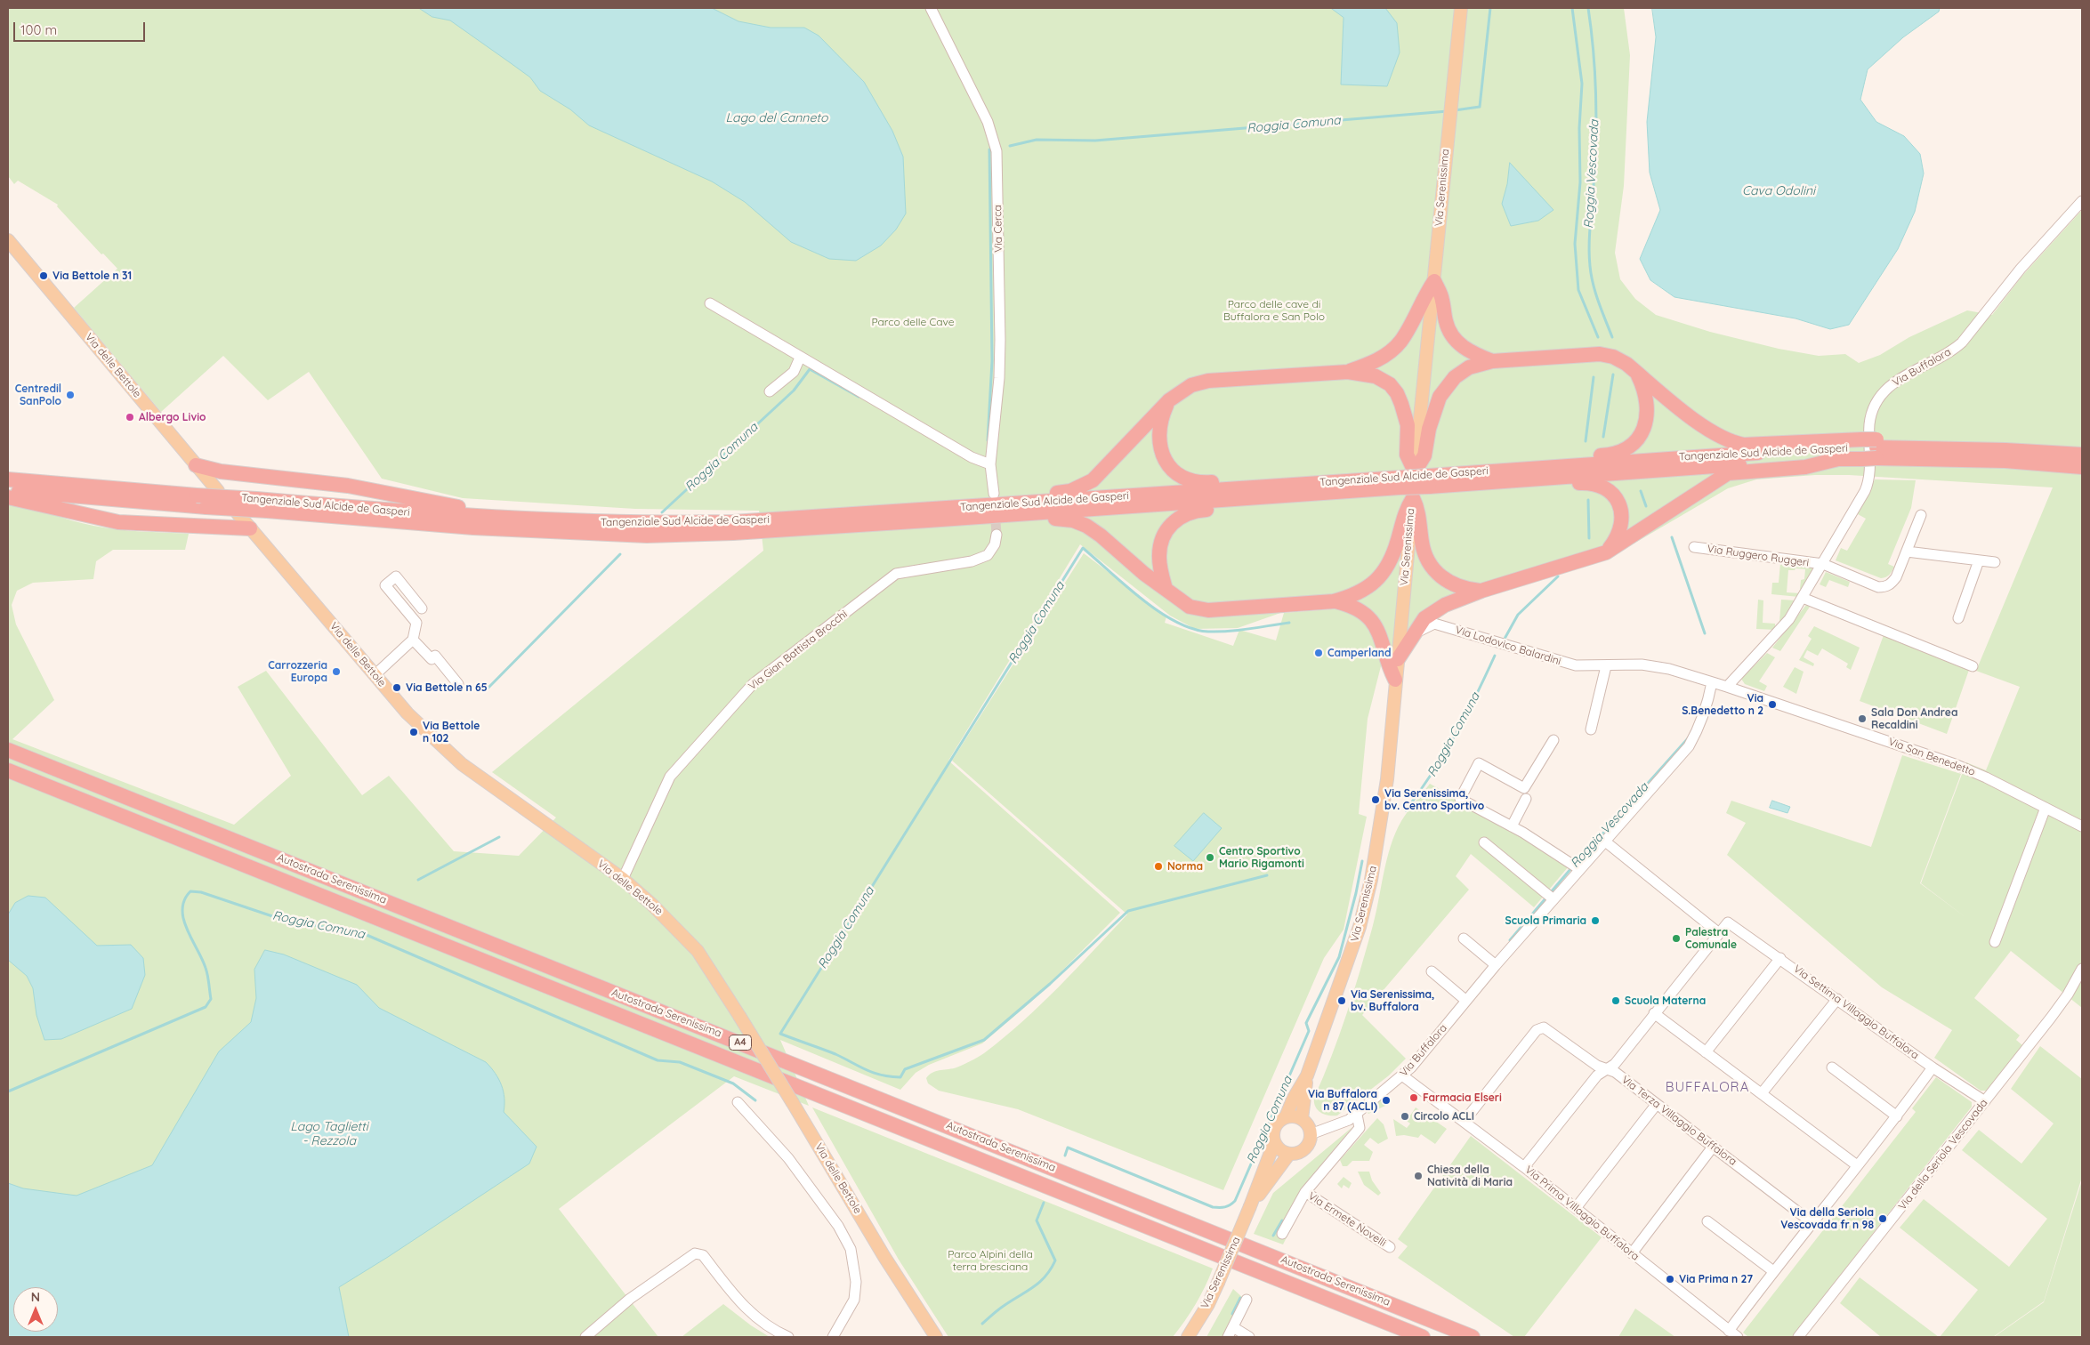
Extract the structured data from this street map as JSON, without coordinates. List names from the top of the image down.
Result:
{
  "streets": {
    "highway": ["Tangenziale Sud Alcide de Gasperi", "Autostrada Serenissima", "A4"],
    "main road": ["Via Serenissima", "Via delle Bettole"],
    "street": [
      "Via Cerca",
      "Via Buffalora",
      "Via Ruggero Ruggeri",
      "Via Lodovico Balardini",
      "Via Gian Battista Brocchi",
      "Via San Benedetto",
      "Via Settima Villaggio Buffalora",
      "Via Terza Villaggio Buffalora",
      "Via della Seriola Vescovada",
      "Via Prima Villaggio Buffalora",
      "Via Ermete Novelli"
    ]
  },
  "crossings": [
    ["Via Serenissima", "Via Buffalora"],
    ["Via delle Bettole", "Via Gian Battista Brocchi"],
    ["Via Buffalora", "Via Ruggero Ruggeri"],
    ["Via Buffalora", "Via Lodovico Balardini"],
    ["Via Buffalora", "Via San Benedetto"],
    ["Via Buffalora", "Via Prima Villaggio Buffalora"],
    ["Via Lodovico Balardini", "Via San Benedetto"],
    ["Via Settima Villaggio Buffalora", "Via della Seriola Vescovada"],
    ["Via Terza Villaggio Buffalora", "Via Prima Villaggio Buffalora"]
  ],
  "districts": ["BUFFALORA"],
  "water": [
    "Lago del Canneto",
    "Roggia Comuna",
    "Roggia Vescovada",
    "Cava Odolini",
    "Lago Taglietti - Rezzola"
  ],
  "parks": ["Parco delle cave di Buffalora e San Polo", "Parco delle Cave", "Parco Alpini della terra bresciana"],
  "places": [
    "Via Bettole n 31",
    "Centredil SanPolo",
    "Albergo Livio",
    "Camperland",
    "Carrozzeria Europa",
    "Via Bettole n 65",
    "Via S.Benedetto n 2",
    "Sala Don Andrea Recaldini",
    "Via Bettole n 102",
    "Via Serenissima, bv. Centro Sportivo",
    "Centro Sportivo Mario Rigamonti",
    "Norma",
    "Scuola Primaria",
    "Palestra Comunale",
    "Via Serenissima, bv. Buffalora",
    "Scuola Materna",
    "Farmacia Elseri",
    "Via Buffalora n 87 (ACLI)",
    "Circolo ACLI",
    "Chiesa della Natività di Maria",
    "Via della Seriola Vescovada fr n 98",
    "Via Prima n 27"
  ],
  "scale_bar": "100 m",
  "north": "top"
}
